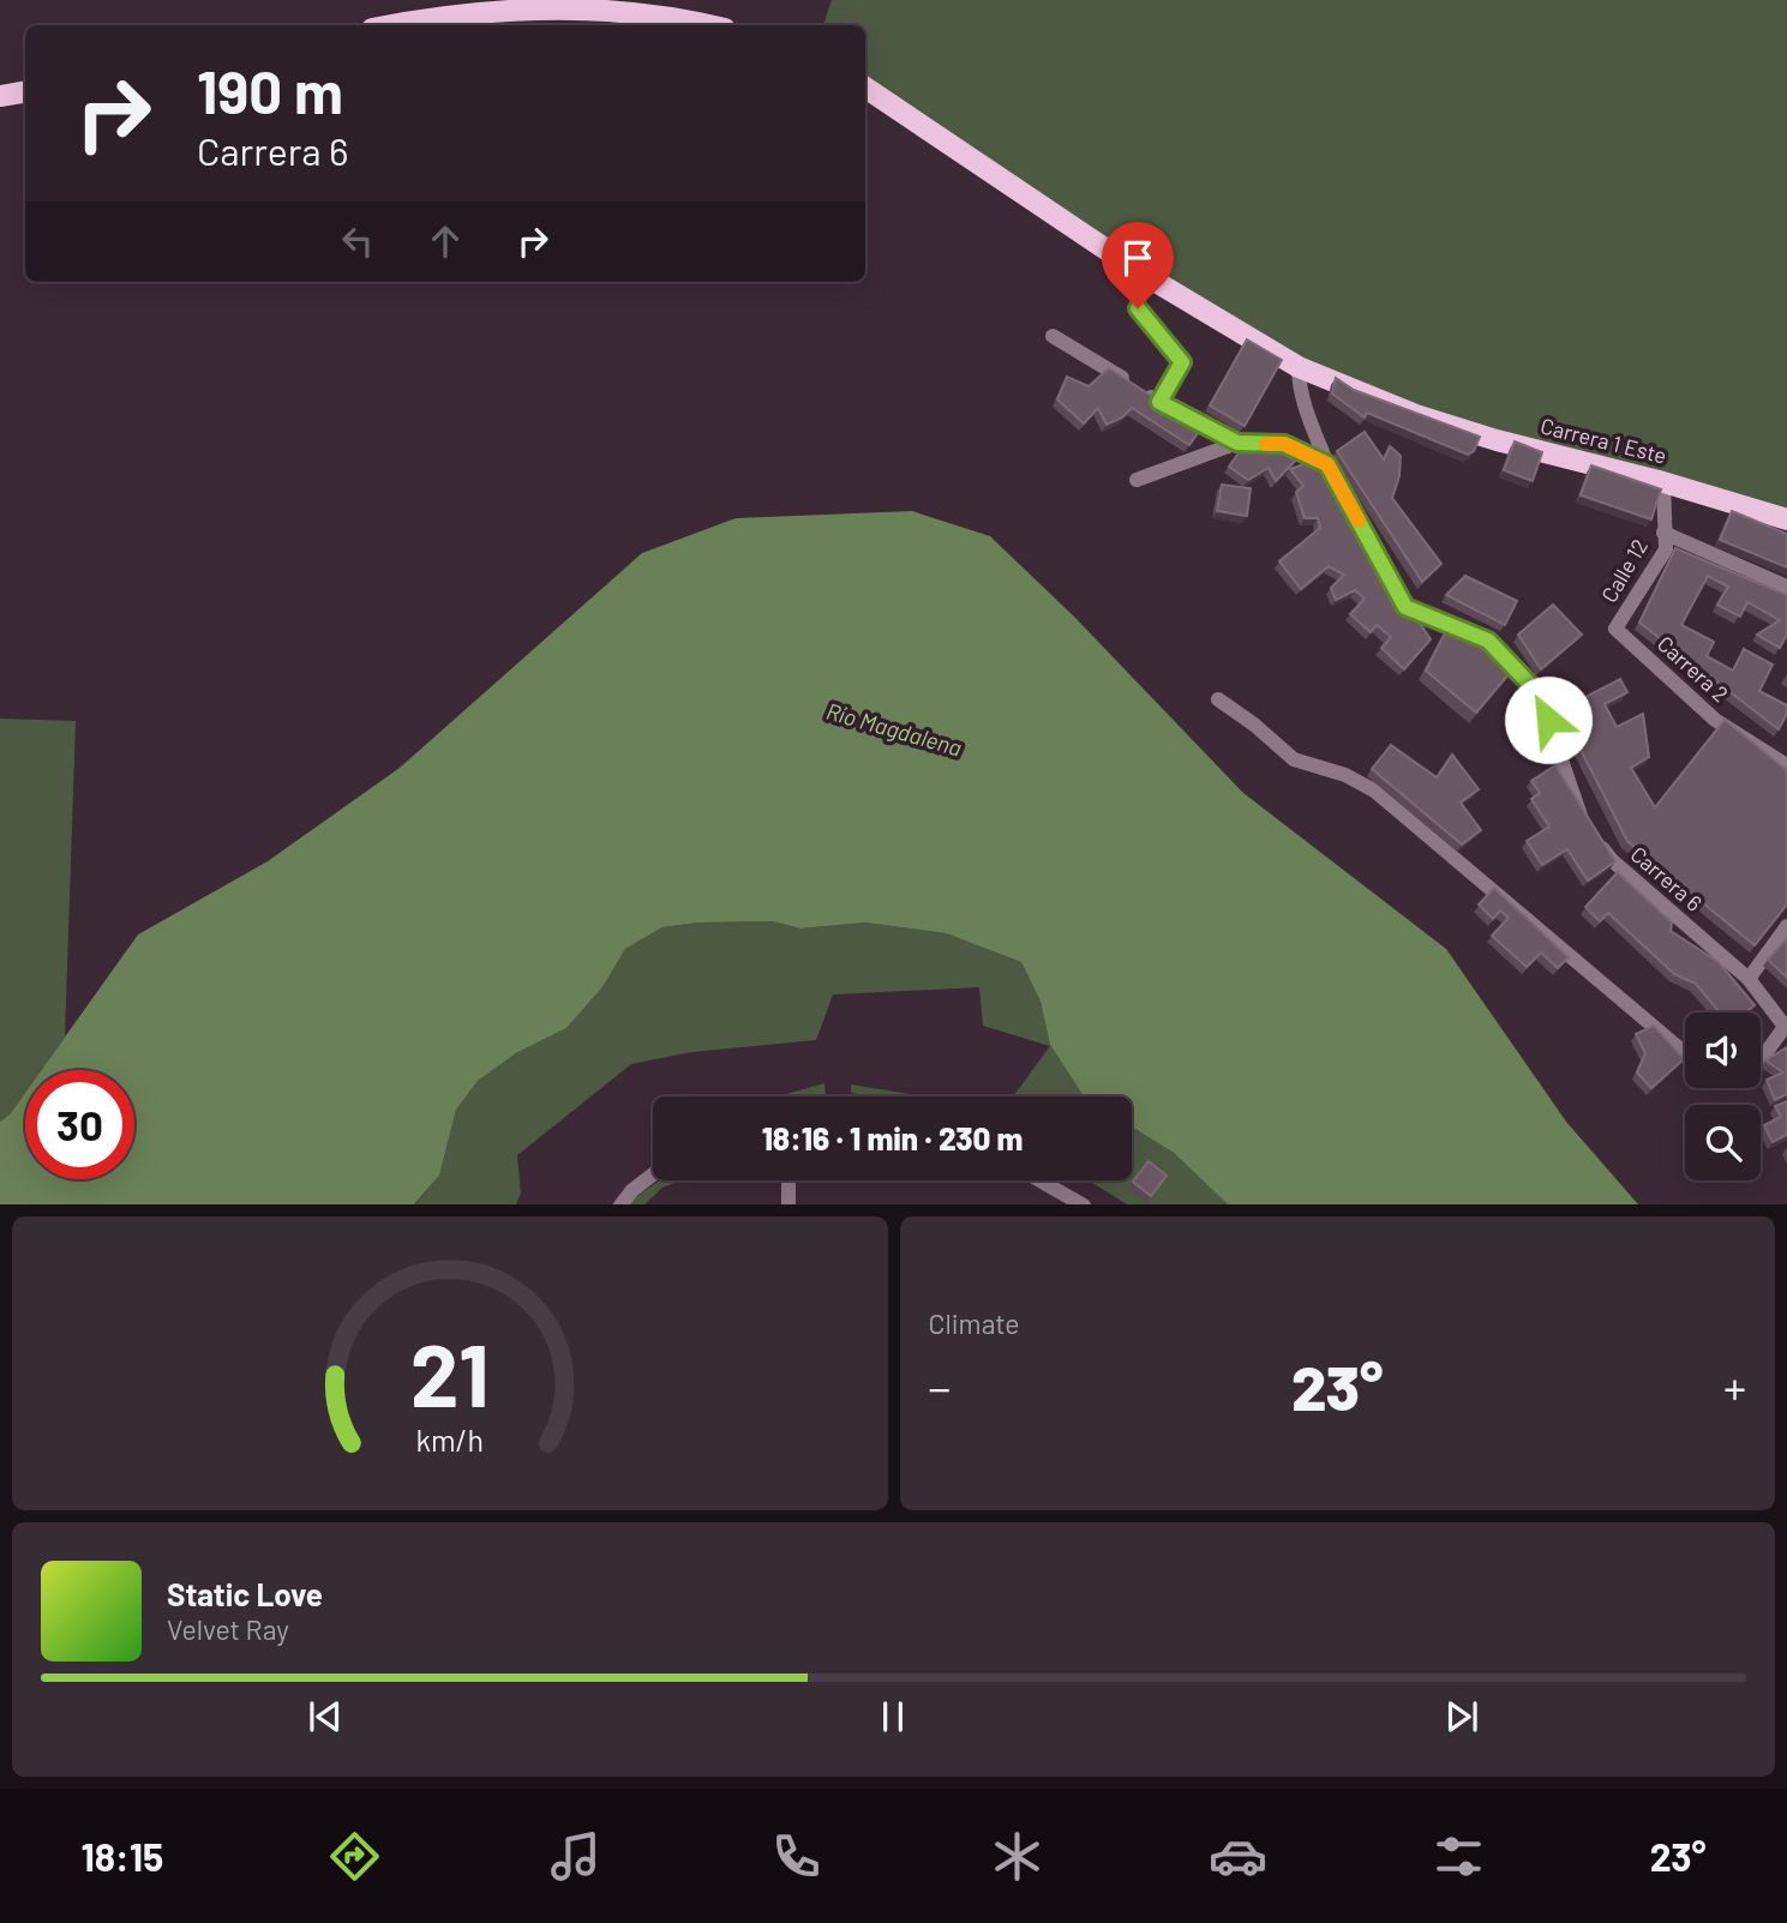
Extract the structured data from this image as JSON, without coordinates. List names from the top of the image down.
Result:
{
  "streets": {
    "main road": ["Carrera 1 Este"],
    "street": ["Calle 12", "Carrera 2", "Carrera 6"]
  },
  "crossings": [
    ["Carrera 1 Este", "Calle 12"],
    ["Carrera 1 Este", "Carrera 6"],
    ["Calle 12", "Carrera 2"]
  ],
  "water": ["Río Magdalena"],
  "page": {
    "turn": ["190 m", "Carrera 6"],
    "limit": "30",
    "trip": "18:16 · 1 min · 230 m",
    "tile": "Climate",
    "heat": ["−", "23°", "+"],
    "song": ["Static Love", "Velvet Ray"],
    "tabs": ["18:15", "23°"],
    "gauge": ["21", "km/h"]
  }
}
